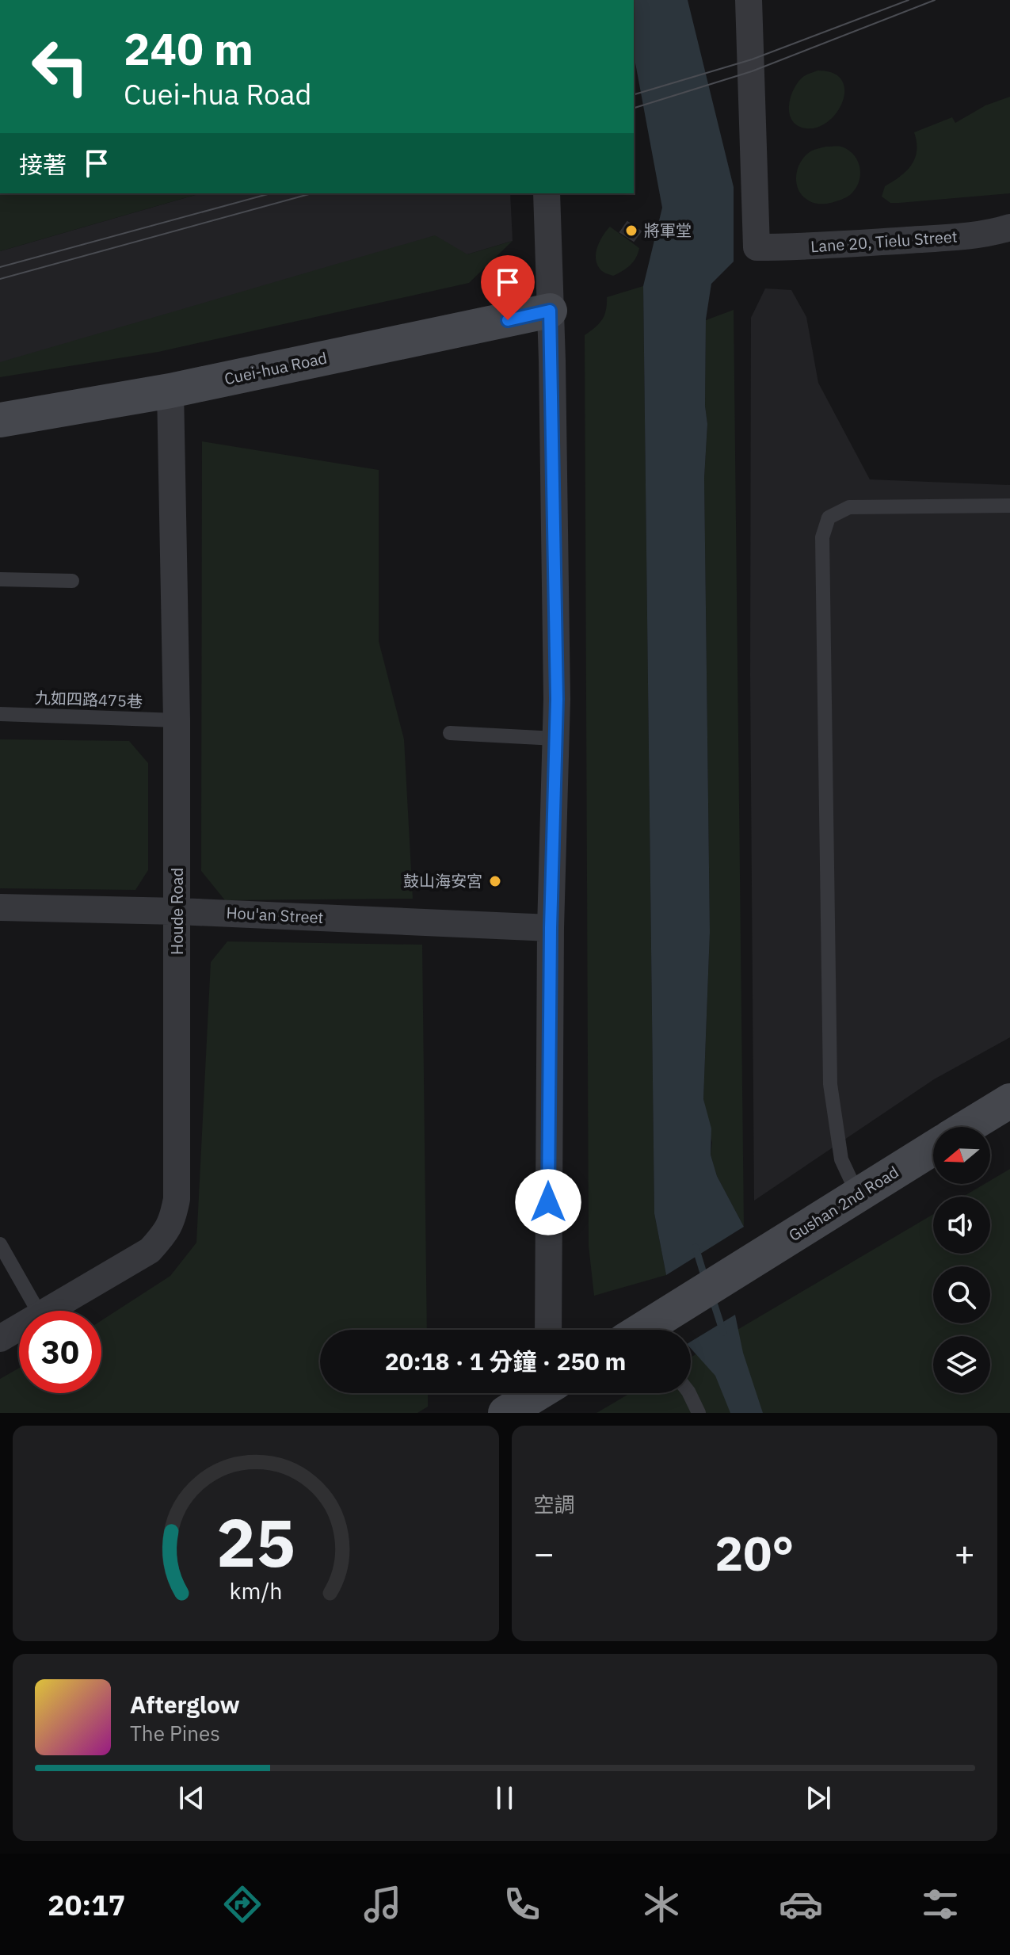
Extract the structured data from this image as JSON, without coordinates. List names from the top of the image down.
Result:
{
  "streets": {
    "street": [
      "Lane 20, Tielu Street",
      "Cuei-hua Road",
      "Houde Road",
      "Hou'an Street",
      "Gushan 2nd Road"
    ],
    "lane": ["九如四路475巷"]
  },
  "crossings": [
    ["Cuei-hua Road", "Houde Road"],
    ["九如四路475巷", "Houde Road"],
    ["Houde Road", "Hou'an Street"]
  ],
  "places": ["將軍堂", "鼓山海安宮"],
  "north": "left",
  "page": {
    "turn": ["240 m", "Cuei-hua Road"],
    "then": "接著",
    "limit": "30",
    "trip": "20:18 · 1 分鐘 · 250 m",
    "tile": "空調",
    "heat": ["−", "20°", "+"],
    "song": ["Afterglow", "The Pines"],
    "tabs": "20:17",
    "gauge": ["25", "km/h"]
  }
}
